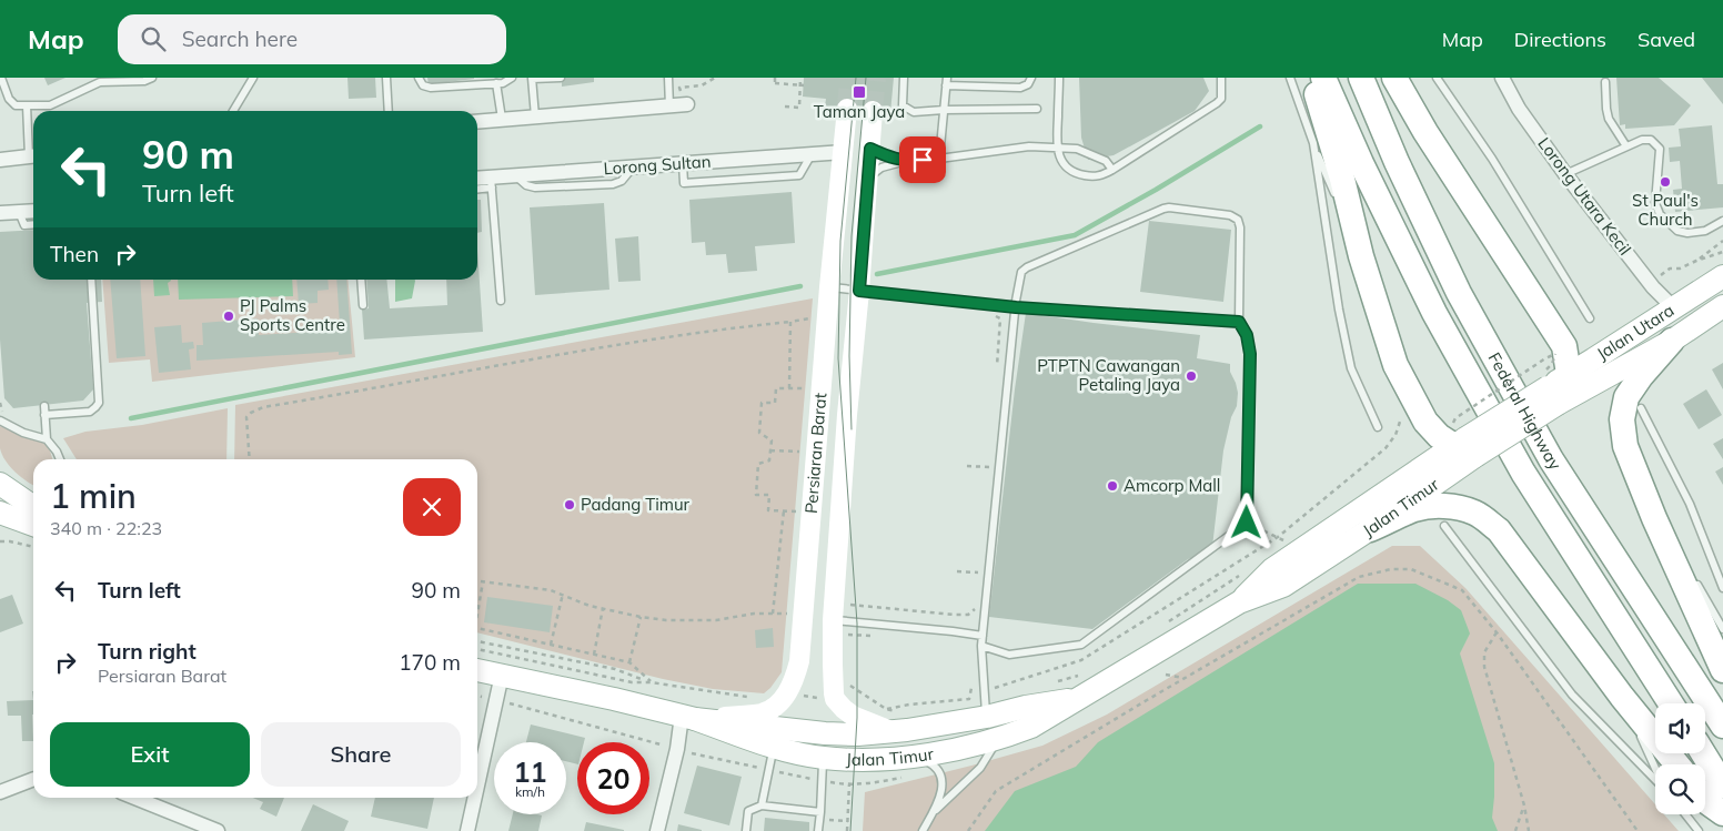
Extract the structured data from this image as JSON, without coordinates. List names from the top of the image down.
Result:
{
  "streets": {
    "highway": ["Federal Highway"],
    "main road": ["Jalan Utara", "Jalan Timur"],
    "street": ["Lorong Sultan", "Lorong Utara Kecil", "Persiaran Barat"]
  },
  "crossings": [
    ["Lorong Sultan", "Persiaran Barat"],
    ["Lorong Utara Kecil", "Jalan Utara"],
    ["Jalan Utara", "Jalan Timur"],
    ["Persiaran Barat", "Jalan Timur"]
  ],
  "places": {
    "transit": ["Taman Jaya"],
    "other": [
      "St Paul's Church",
      "PJ Palms Sports Centre",
      "PTPTN Cawangan Petaling Jaya",
      "Amcorp Mall",
      "Padang Timur"
    ]
  },
  "page": {
    "header": "Map",
    "search": "Search here",
    "nav": ["Map", "Directions", "Saved"],
    "turn": ["90 m", "Turn left"],
    "then": "Then",
    "heading": ["1 min", "340 m · 22:23"],
    "list": [
      {
        "name": "Turn left",
        "value": "90 m"
      },
      {
        "name": "Turn right",
        "note": "Persiaran Barat",
        "value": "170 m"
      }
    ],
    "buttons": ["Exit", "Share"],
    "speed": "11 km/h",
    "limit": "20"
  }
}
